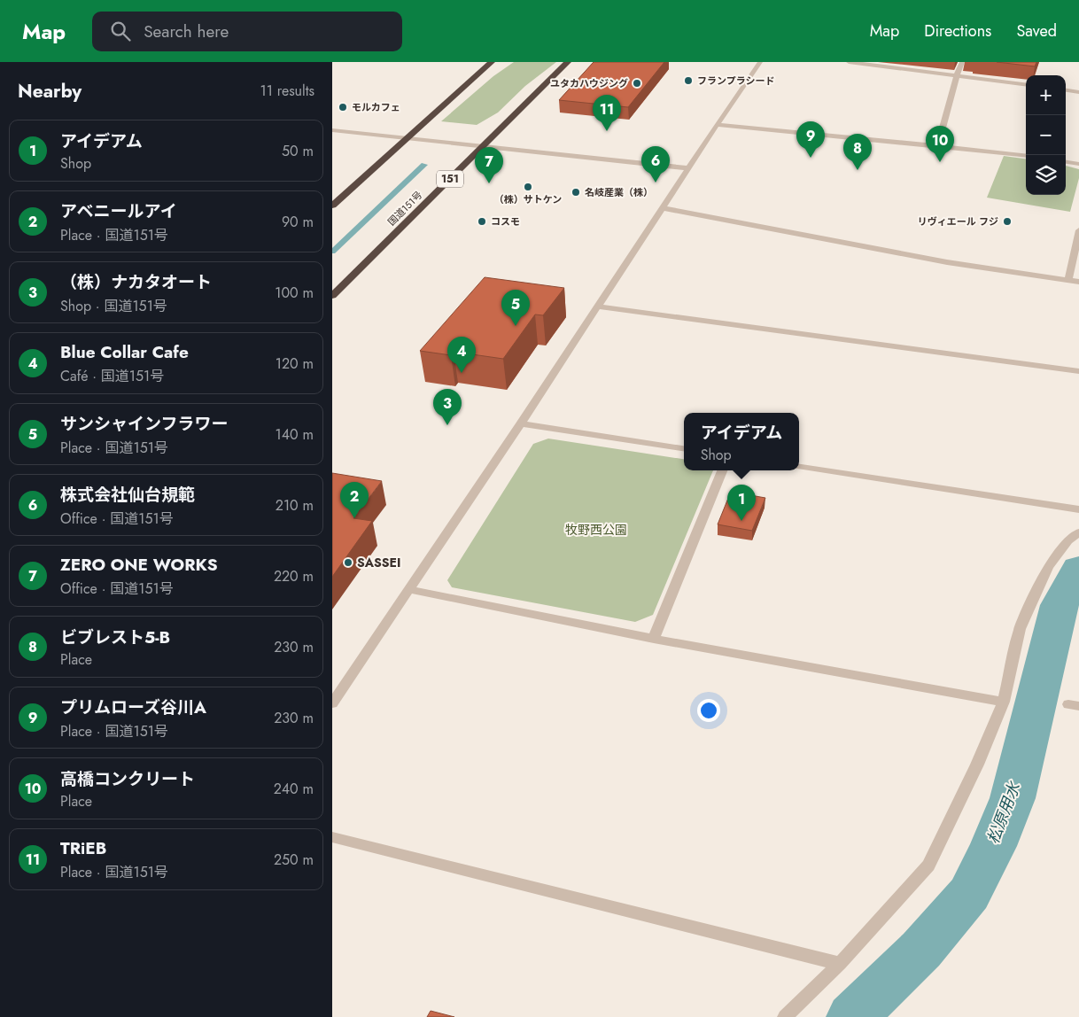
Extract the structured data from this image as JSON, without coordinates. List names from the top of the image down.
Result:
{
  "streets": {
    "highway": ["151", "国道151号"]
  },
  "water": ["松原用水"],
  "parks": ["牧野西公園"],
  "places": [
    "フランプラシード",
    "ユタカハウジング",
    "モルカフェ",
    "（株）サトケン",
    "名岐産業（株）",
    "コスモ",
    "リヴィエール フジ",
    "SASSEI"
  ],
  "page": {
    "header": "Map",
    "search": "Search here",
    "nav": ["Map", "Directions", "Saved"],
    "heading": ["Nearby", "11 results"],
    "map_buttons": ["+", "−"],
    "pins": [
      "11",
      "9",
      "10",
      "8",
      "6",
      "7",
      "5",
      "4",
      "3",
      "2",
      "1"
    ],
    "list": [
      {
        "mark": "1",
        "name": "アイデアム",
        "note": "Shop",
        "value": "50 m"
      },
      {
        "mark": "2",
        "name": "アベニールアイ",
        "note": "Place · 国道151号",
        "value": "90 m"
      },
      {
        "mark": "3",
        "name": "（株）ナカタオート",
        "note": "Shop · 国道151号",
        "value": "100 m"
      },
      {
        "mark": "4",
        "name": "Blue Collar Cafe",
        "note": "Café · 国道151号",
        "value": "120 m"
      },
      {
        "mark": "5",
        "name": "サンシャインフラワー",
        "note": "Place · 国道151号",
        "value": "140 m"
      },
      {
        "mark": "6",
        "name": "株式会社仙台規範",
        "note": "Office · 国道151号",
        "value": "210 m"
      },
      {
        "mark": "7",
        "name": "ZERO ONE WORKS",
        "note": "Office · 国道151号",
        "value": "220 m"
      },
      {
        "mark": "8",
        "name": "ビブレスト5-B",
        "note": "Place",
        "value": "230 m"
      },
      {
        "mark": "9",
        "name": "プリムローズ谷川A",
        "note": "Place · 国道151号",
        "value": "230 m"
      },
      {
        "mark": "10",
        "name": "高橋コンクリート",
        "note": "Place",
        "value": "240 m"
      },
      {
        "mark": "11",
        "name": "TRiEB",
        "note": "Place · 国道151号",
        "value": "250 m"
      }
    ],
    "popup": ["アイデアム", "Shop"]
  }
}
